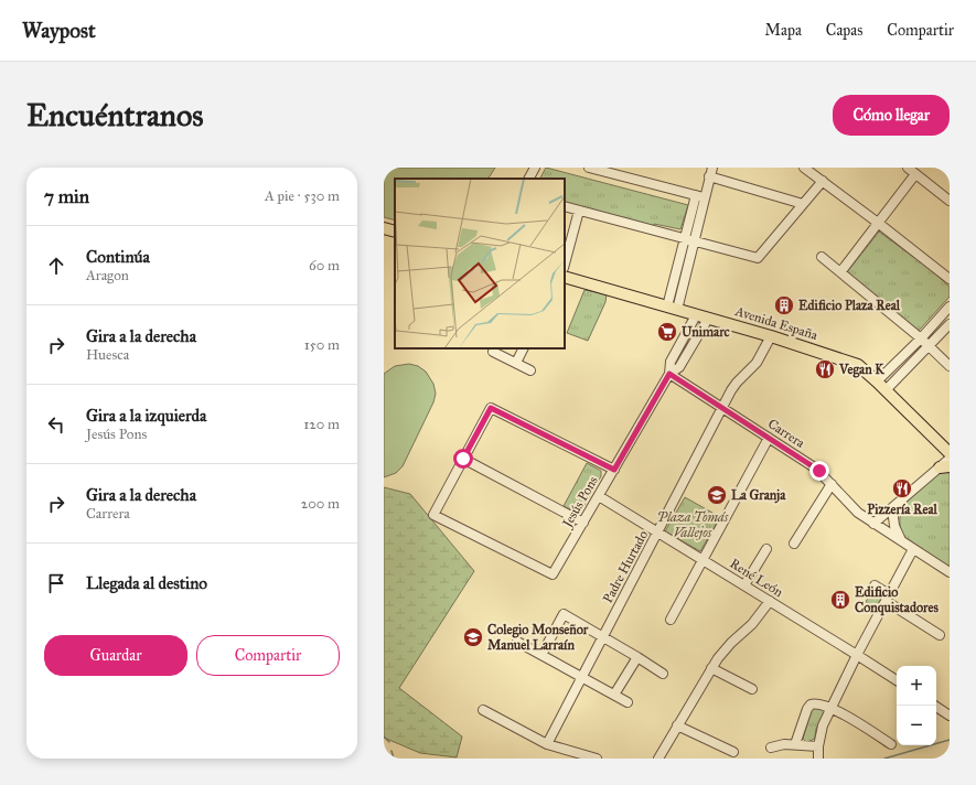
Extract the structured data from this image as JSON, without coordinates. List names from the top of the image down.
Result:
{
  "streets": {
    "main road": ["Avenida España"],
    "street": [
      "Carrera",
      "Jesús Pons",
      "Padre Hurtado",
      "René León"
    ]
  },
  "crossings": [
    ["Avenida España", "Jesús Pons"],
    ["Avenida España", "Padre Hurtado"],
    ["Carrera", "Jesús Pons"],
    ["Carrera", "Padre Hurtado"],
    ["Jesús Pons", "René León"],
    ["Padre Hurtado", "René León"]
  ],
  "parks": ["Plaza Tomás Vallejos"],
  "places": {
    "building": ["Edificio Plaza Real", "Edificio Conquistadores"],
    "supermarket": ["Unimarc"],
    "restaurant": ["Vegan K", "Pizzería Real"],
    "school or university": ["La Granja", "Colegio Monseñor Manuel Larraín"]
  },
  "page": {
    "header": "Waypost",
    "nav": ["Mapa", "Capas", "Compartir"],
    "buttons": [
      "Cómo llegar",
      ["Guardar", "Compartir"]
    ],
    "title": "Encuéntranos",
    "heading": ["7 min", "A pie · 530 m"],
    "list": [
      ["Continúa", "Aragon", "60 m"],
      ["Gira a la derecha", "Huesca", "150 m"],
      ["Gira a la izquierda", "Jesús Pons", "120 m"],
      ["Gira a la derecha", "Carrera", "200 m"],
      "Llegada al destino"
    ],
    "map_buttons": ["+", "−"]
  }
}
